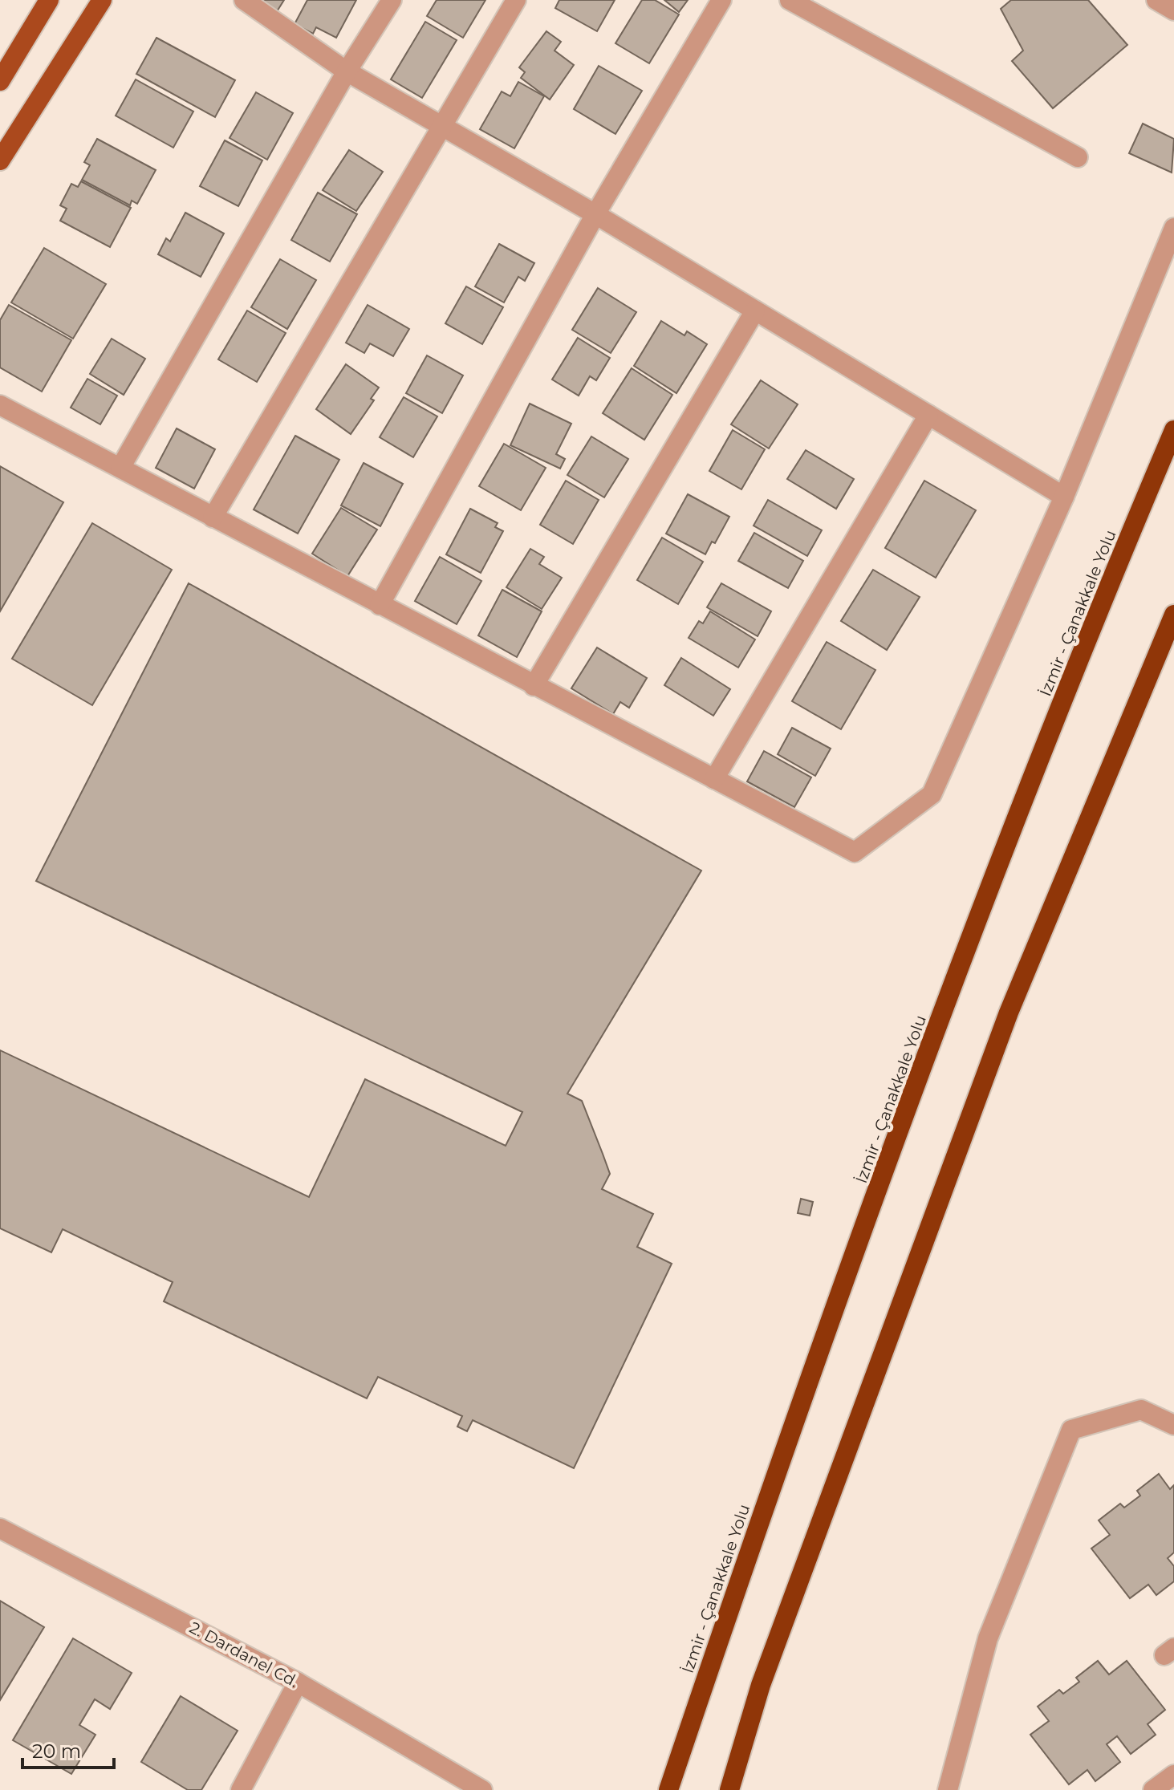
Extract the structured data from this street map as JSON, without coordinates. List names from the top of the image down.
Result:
{
  "streets": {
    "highway": ["İzmir - Çanakkale Yolu"],
    "street": ["2. Dardanel Cd."]
  },
  "scale_bar": "20 m"
}
